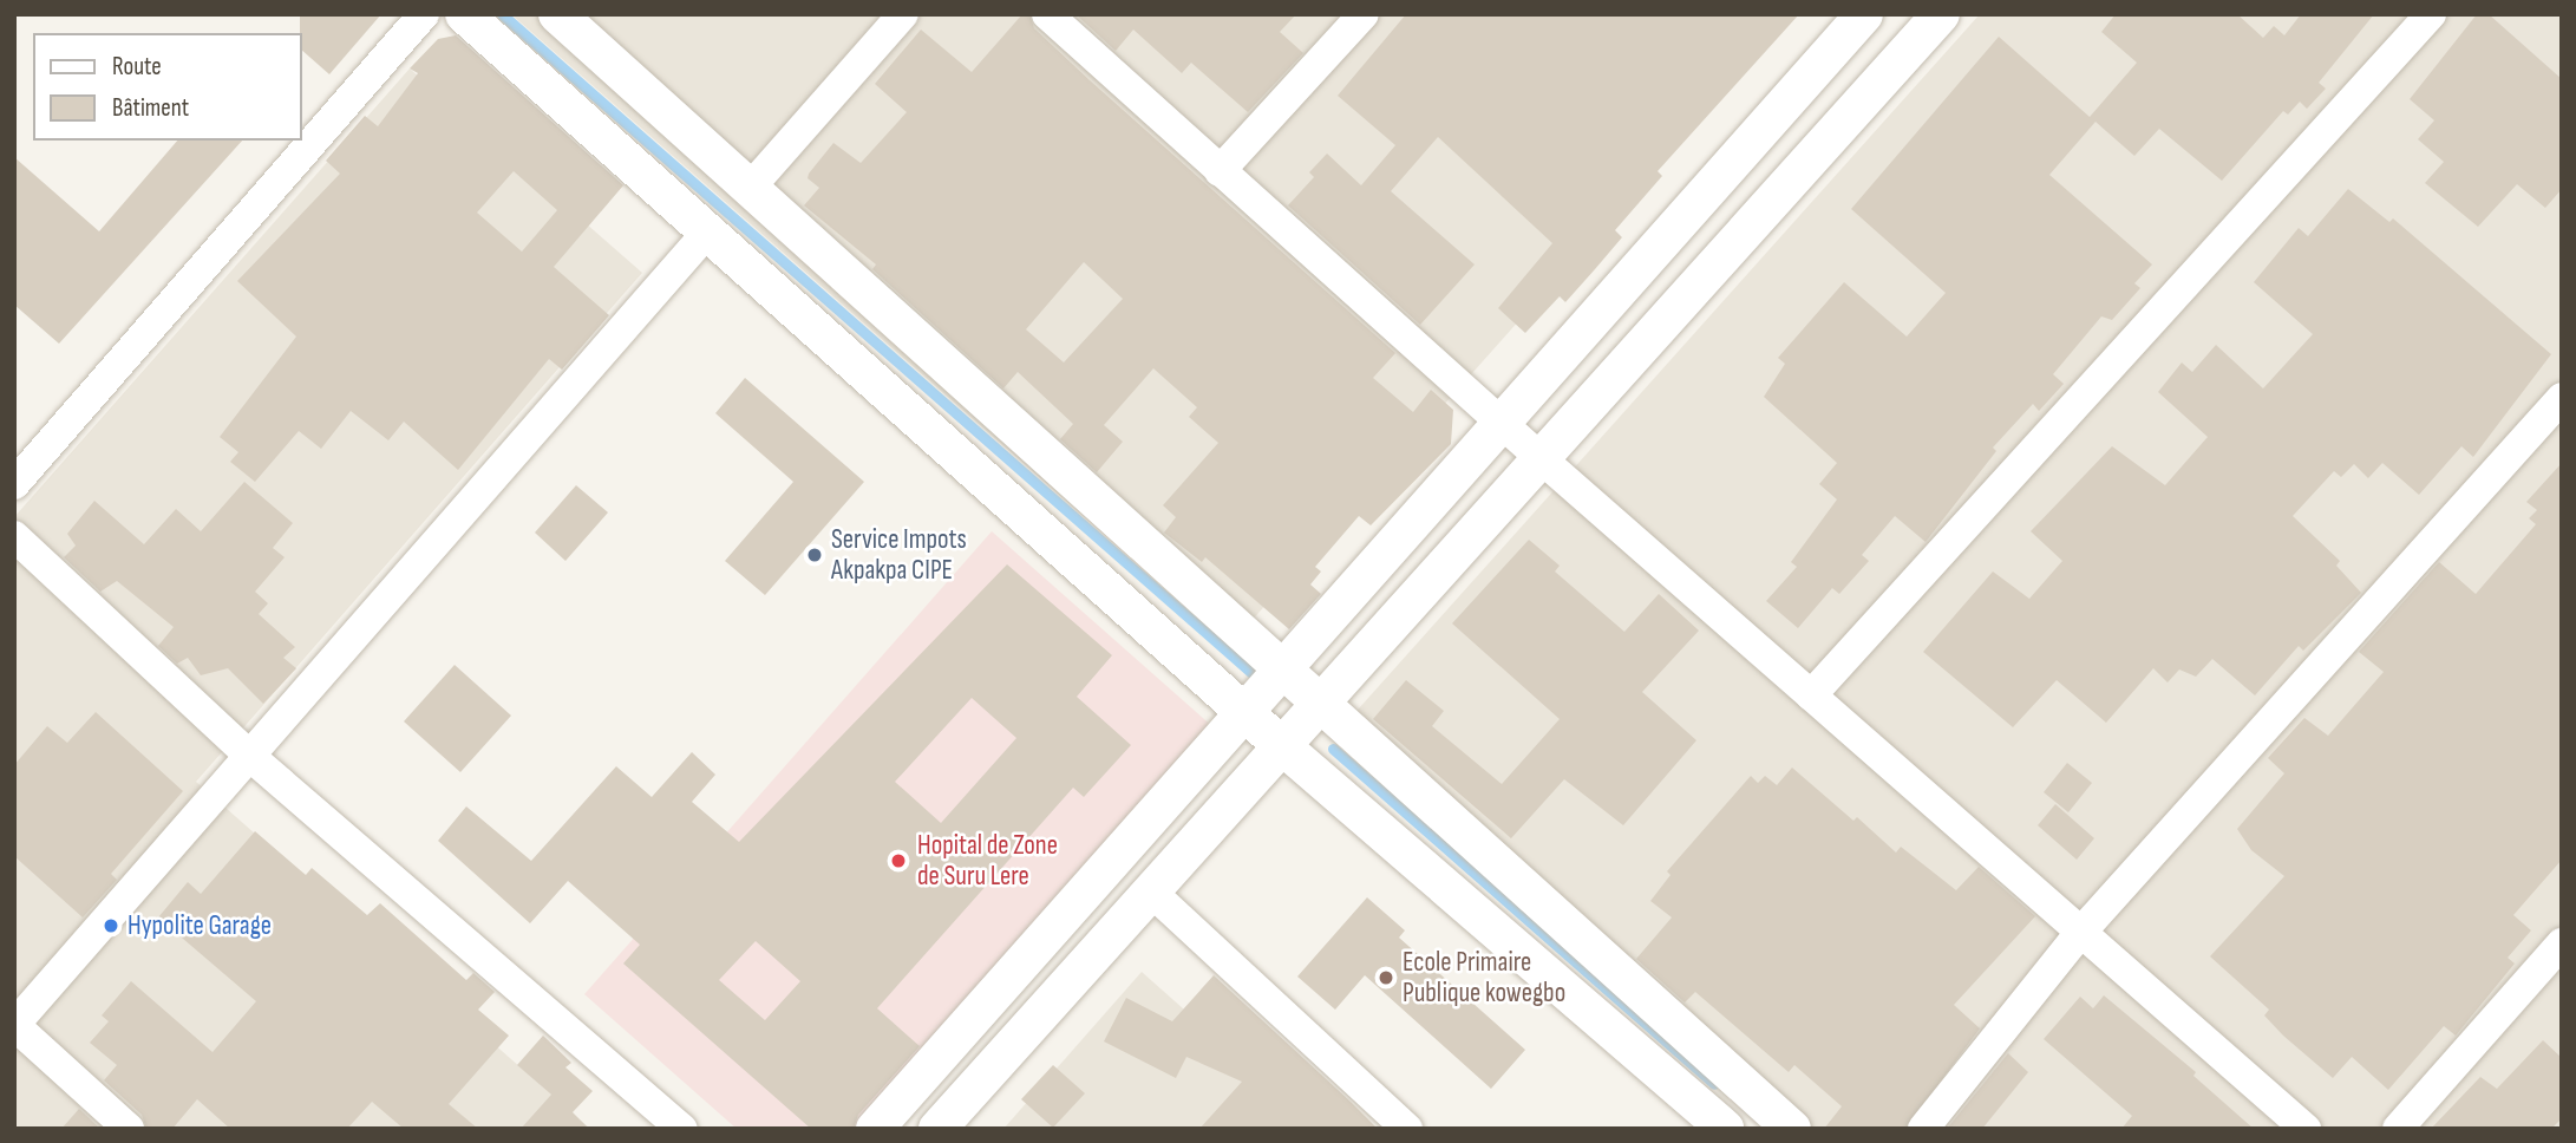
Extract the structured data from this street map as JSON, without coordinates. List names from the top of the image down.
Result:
{
  "places": [
    "Service Impots Akpakpa CIPE",
    "Hopital de Zone de Suru Lere",
    "Hypolite Garage",
    "Ecole Primaire Publique kowegbo"
  ],
  "legend": ["Route", "Bâtiment"]
}
